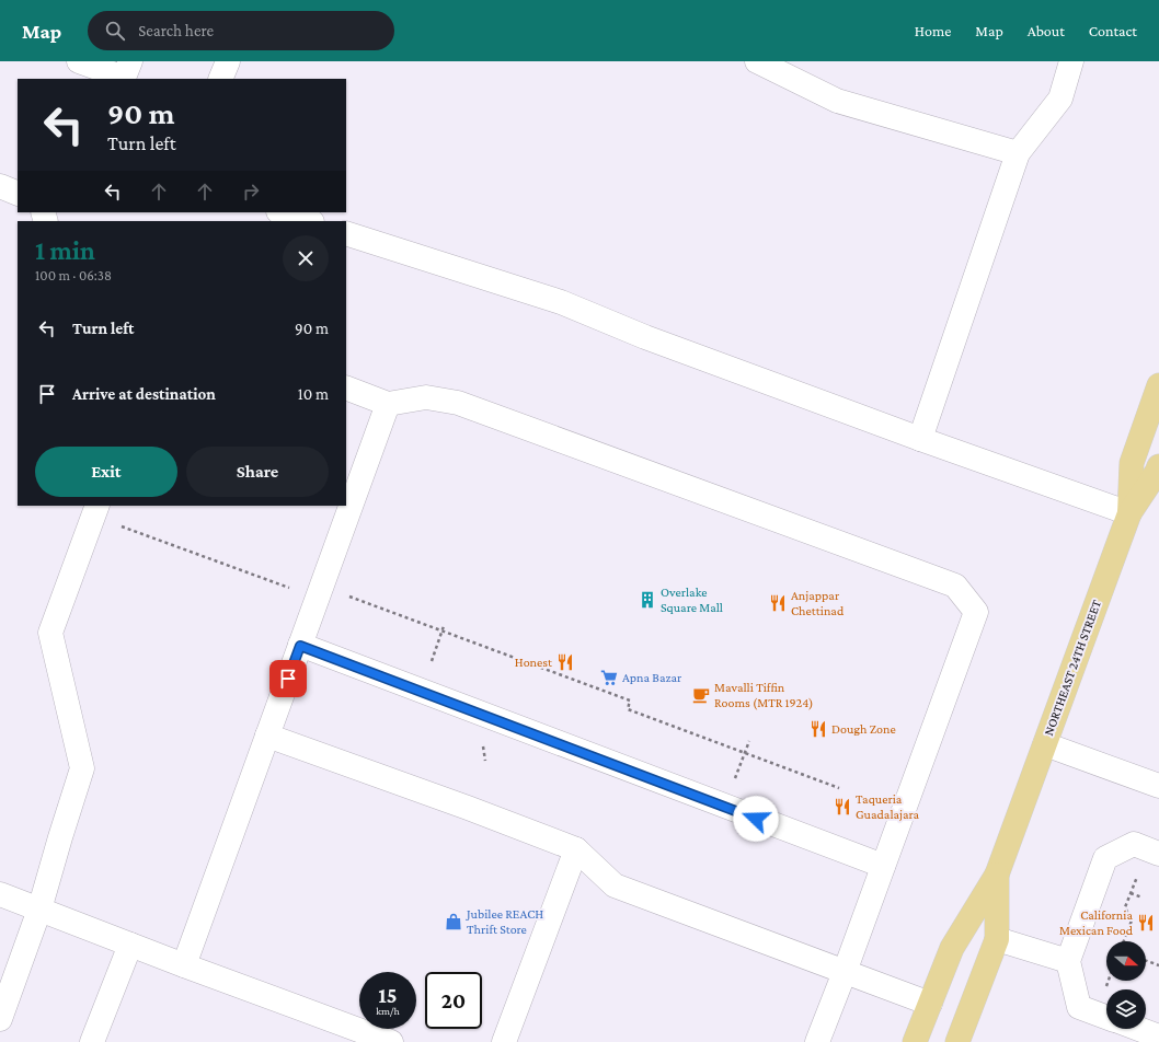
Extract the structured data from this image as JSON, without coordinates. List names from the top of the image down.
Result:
{
  "streets": {
    "main road": ["NORTHEAST 24TH STREET"]
  },
  "places": {
    "building": ["Overlake Square Mall"],
    "restaurant": [
      "Anjappar Chettinad",
      "Honest",
      "Dough Zone",
      "Taqueria Guadalajara",
      "California Mexican Food"
    ],
    "supermarket": ["Apna Bazar"],
    "cafe": ["Mavalli Tiffin Rooms (MTR 1924)"],
    "shop": ["Jubilee REACH Thrift Store"]
  },
  "north": "right",
  "page": {
    "header": "Map",
    "search": "Search here",
    "nav": [
      "Home",
      "Map",
      "About",
      "Contact"
    ],
    "turn": ["90 m", "Turn left"],
    "heading": ["1 min", "100 m · 06:38"],
    "list": [
      {
        "name": "Turn left",
        "value": "90 m"
      },
      {
        "name": "Arrive at destination",
        "value": "10 m"
      }
    ],
    "buttons": ["Exit", "Share"],
    "speed": "15 km/h",
    "limit": "20"
  }
}
